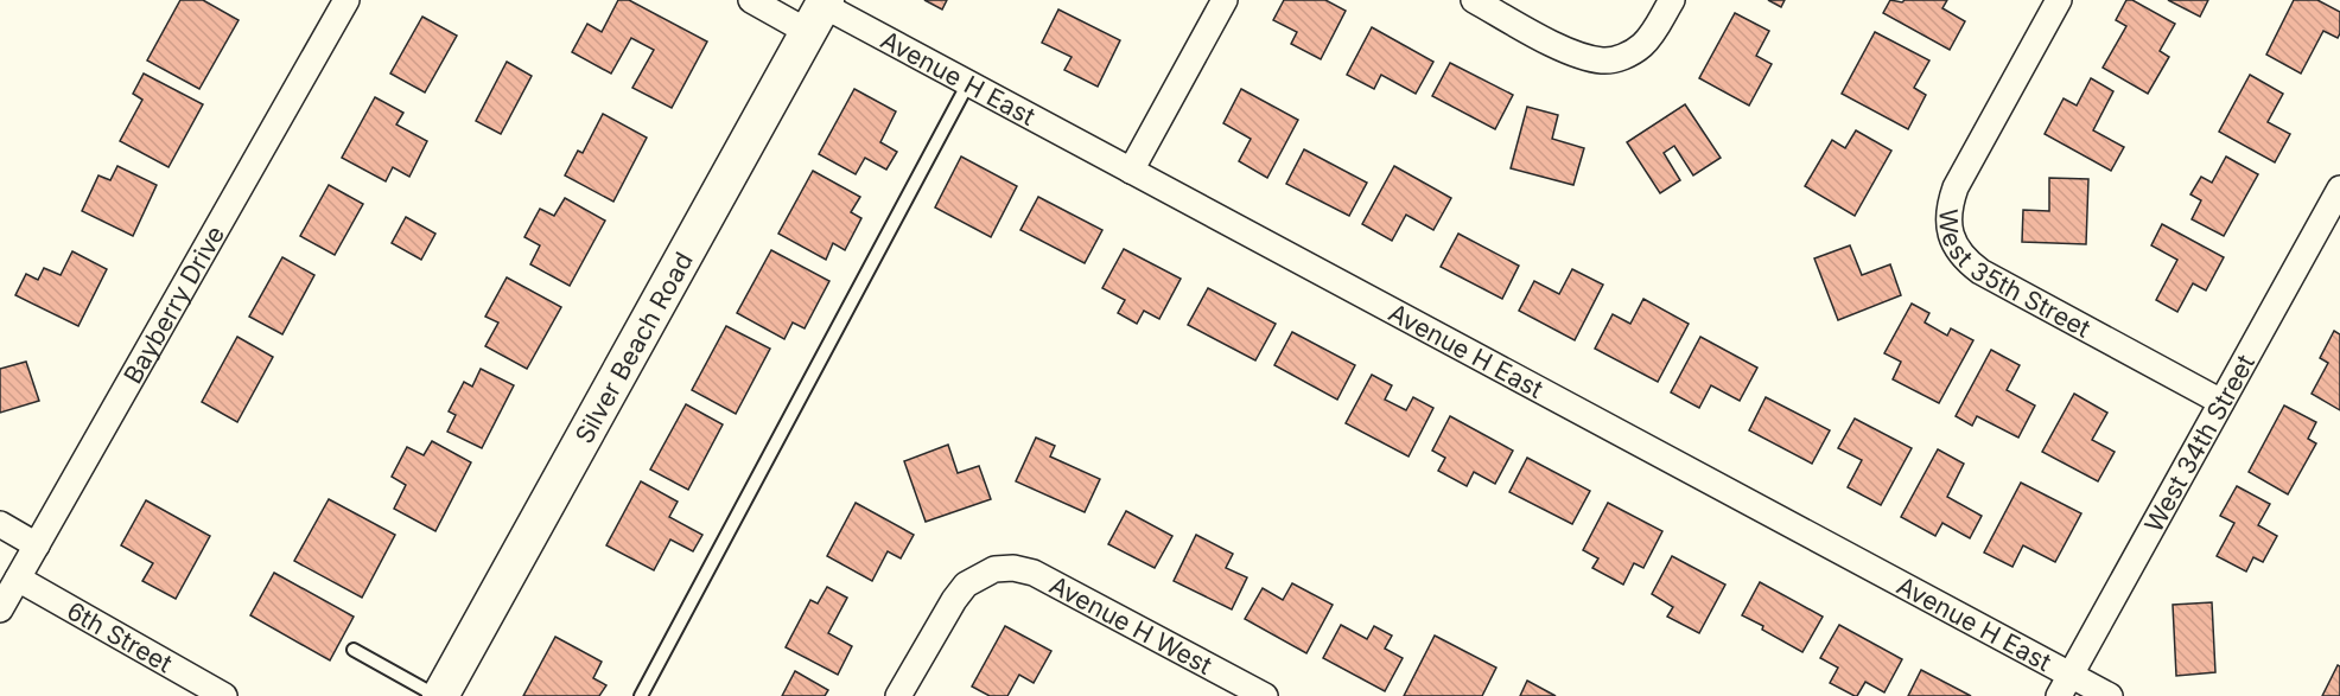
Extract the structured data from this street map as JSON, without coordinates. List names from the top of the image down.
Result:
{
  "streets": {
    "street": [
      "Avenue H East",
      "West 35th Street",
      "Bayberry Drive",
      "Silver Beach Road",
      "West 34th Street",
      "Avenue H West",
      "6th Street"
    ]
  },
  "crossings": [
    ["Avenue H East", "Silver Beach Road"],
    ["Avenue H East", "West 34th Street"],
    ["West 35th Street", "West 34th Street"],
    ["Bayberry Drive", "6th Street"]
  ]
}
